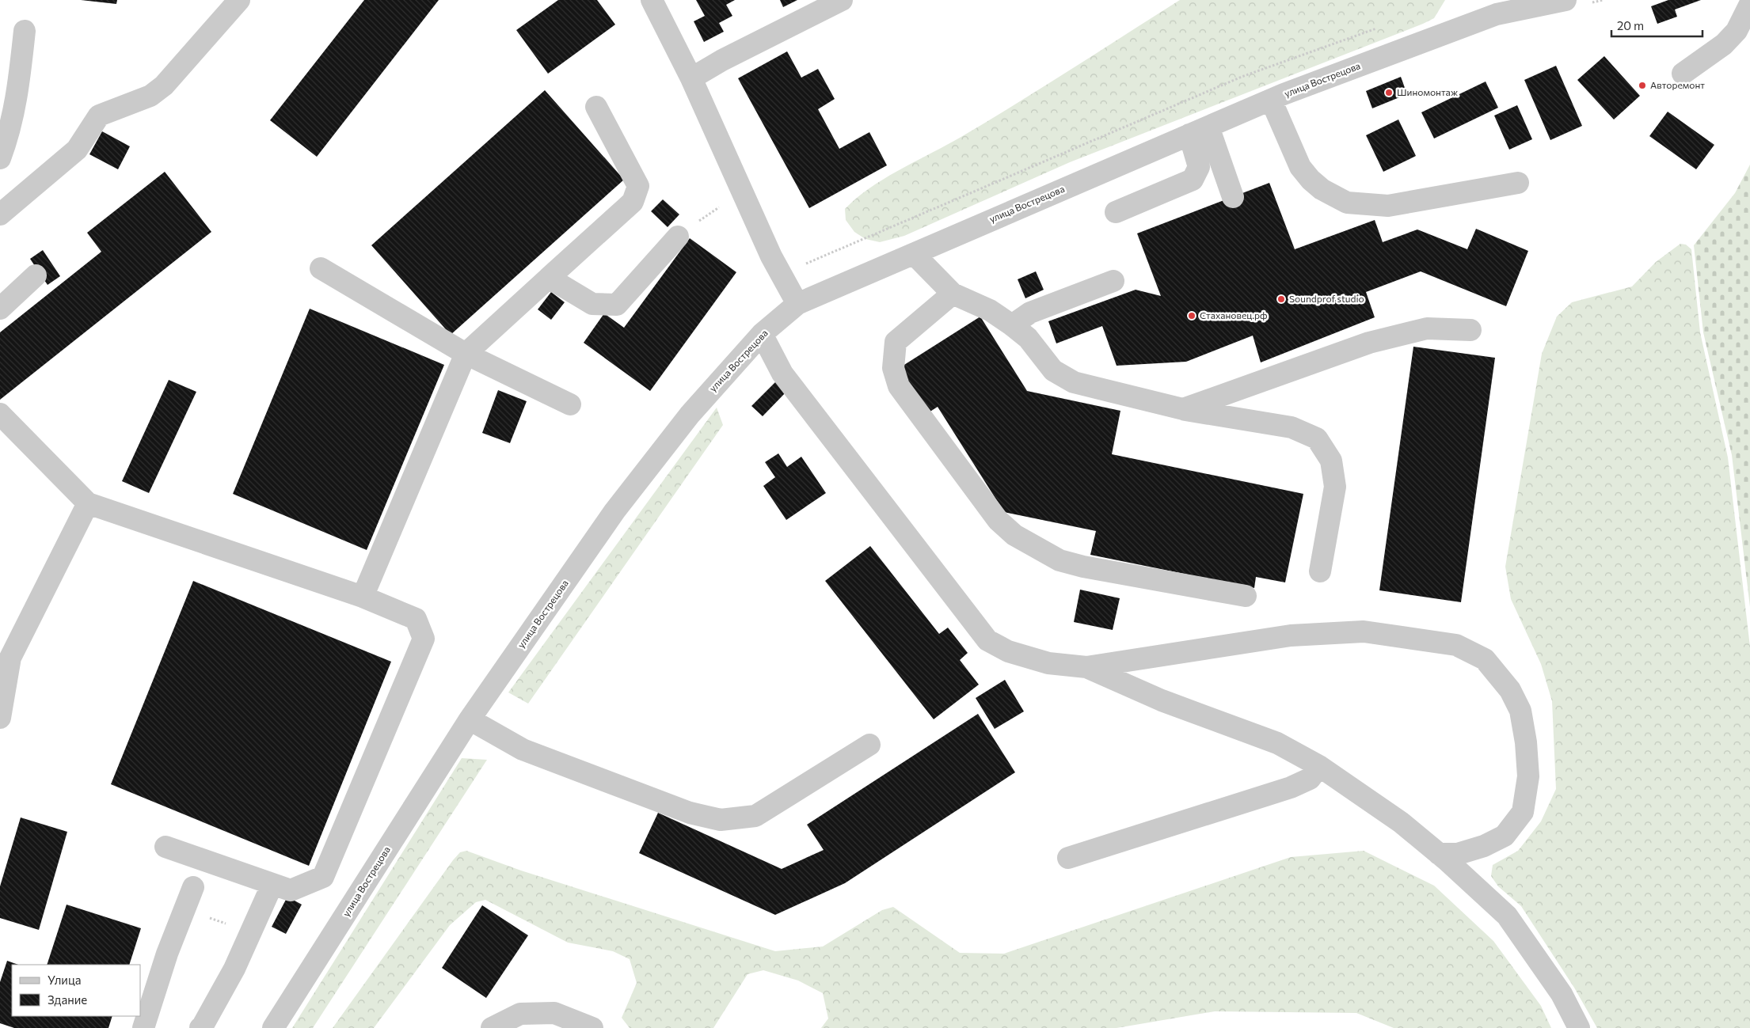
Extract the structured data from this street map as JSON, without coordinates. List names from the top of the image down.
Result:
{
  "streets": {
    "street": ["улица Вострецова"]
  },
  "places": [
    "Авторемонт",
    "Шиномонтаж",
    "Soundprof studio",
    "Стахановец.рф"
  ],
  "legend": ["Улица", "Здание"],
  "scale_bar": "20 m"
}
